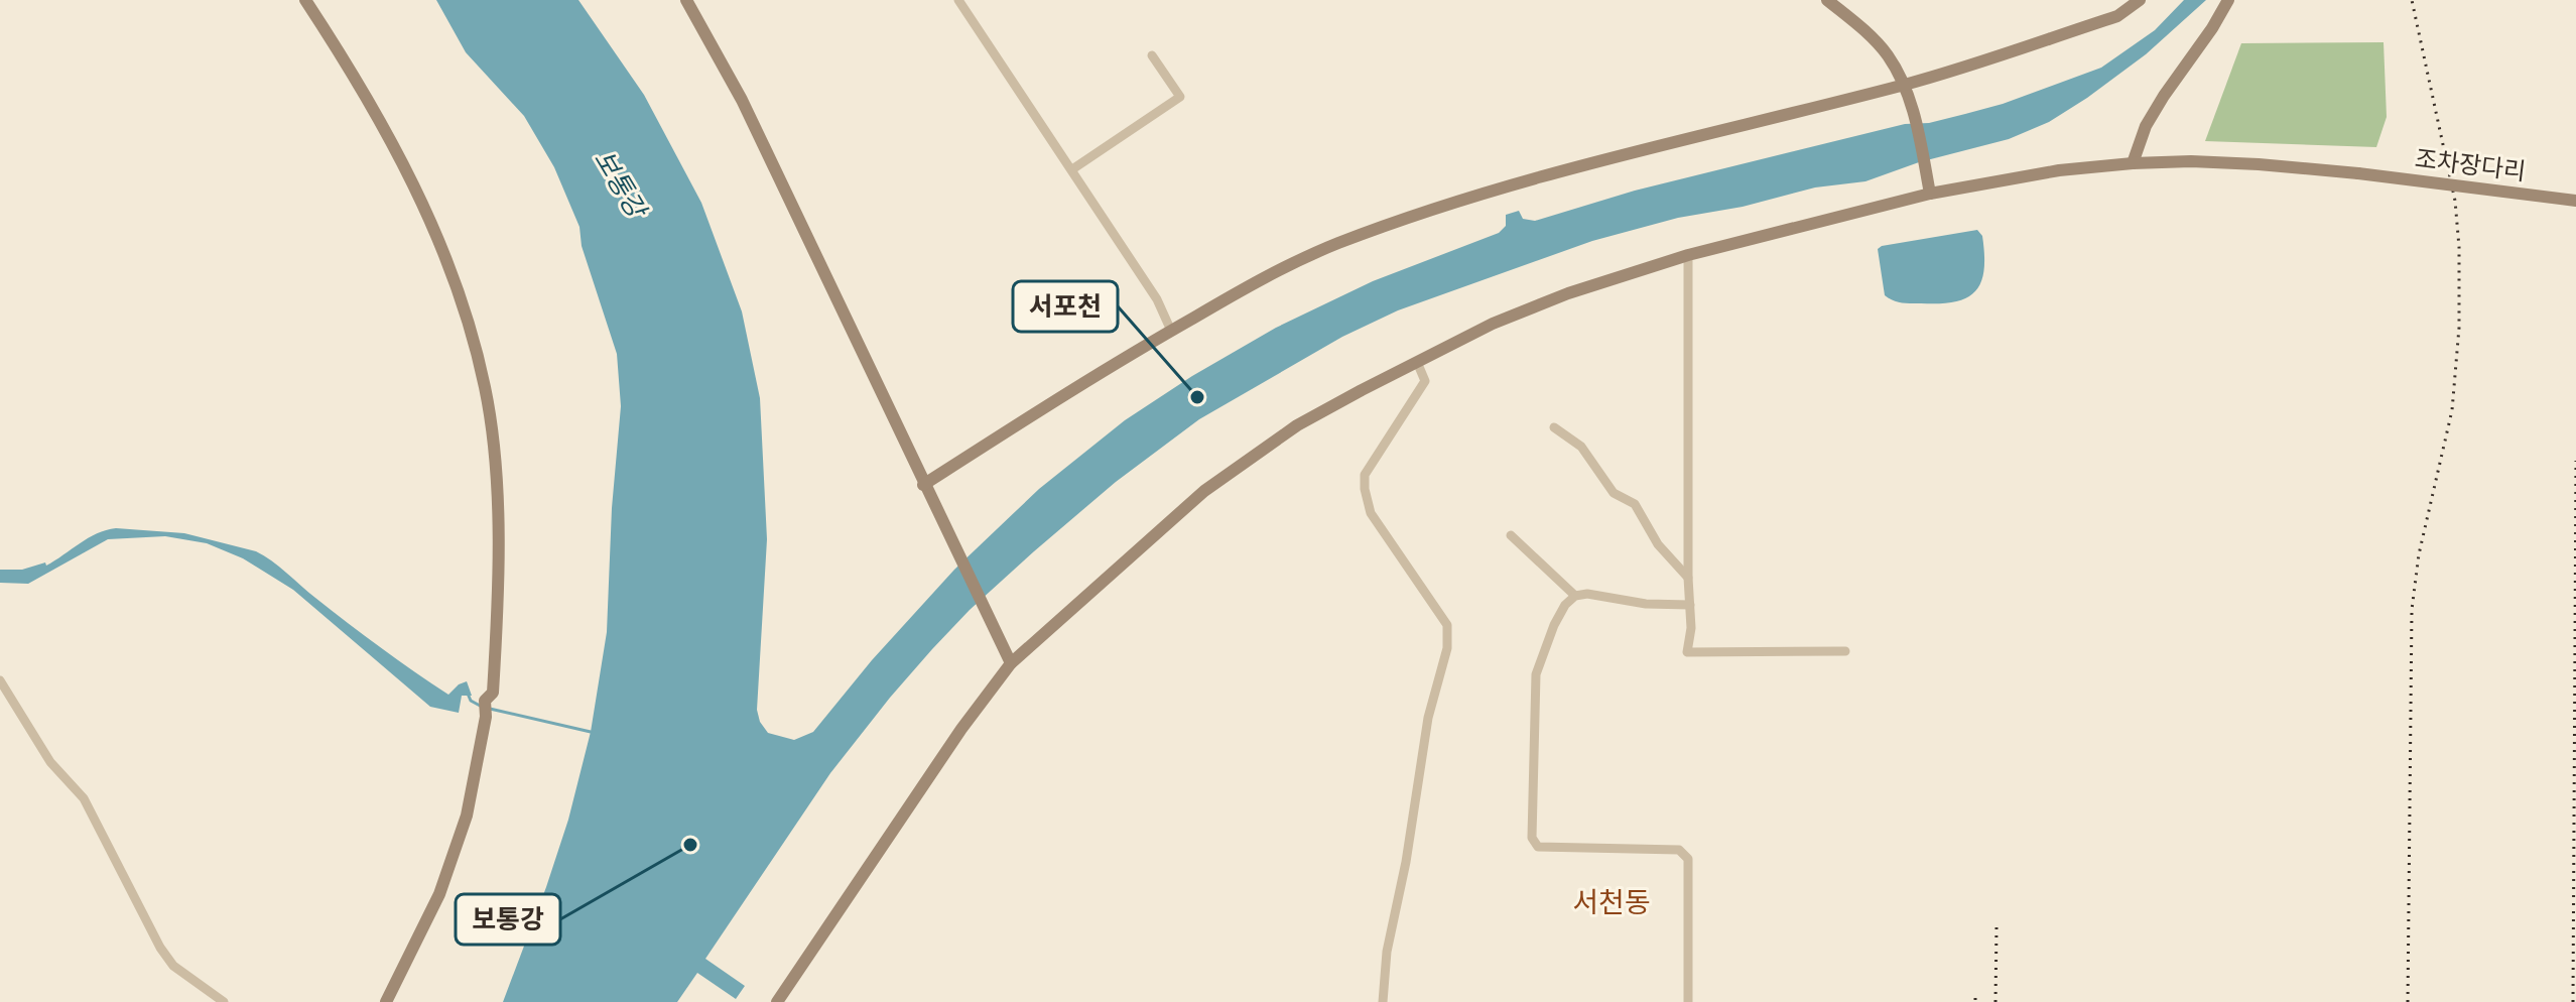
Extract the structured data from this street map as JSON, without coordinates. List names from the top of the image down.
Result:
{
  "streets": {
    "main road": ["조차장다리"]
  },
  "districts": ["서천동"],
  "water": ["보통강"],
  "places": ["서포천", "보통강"]
}
